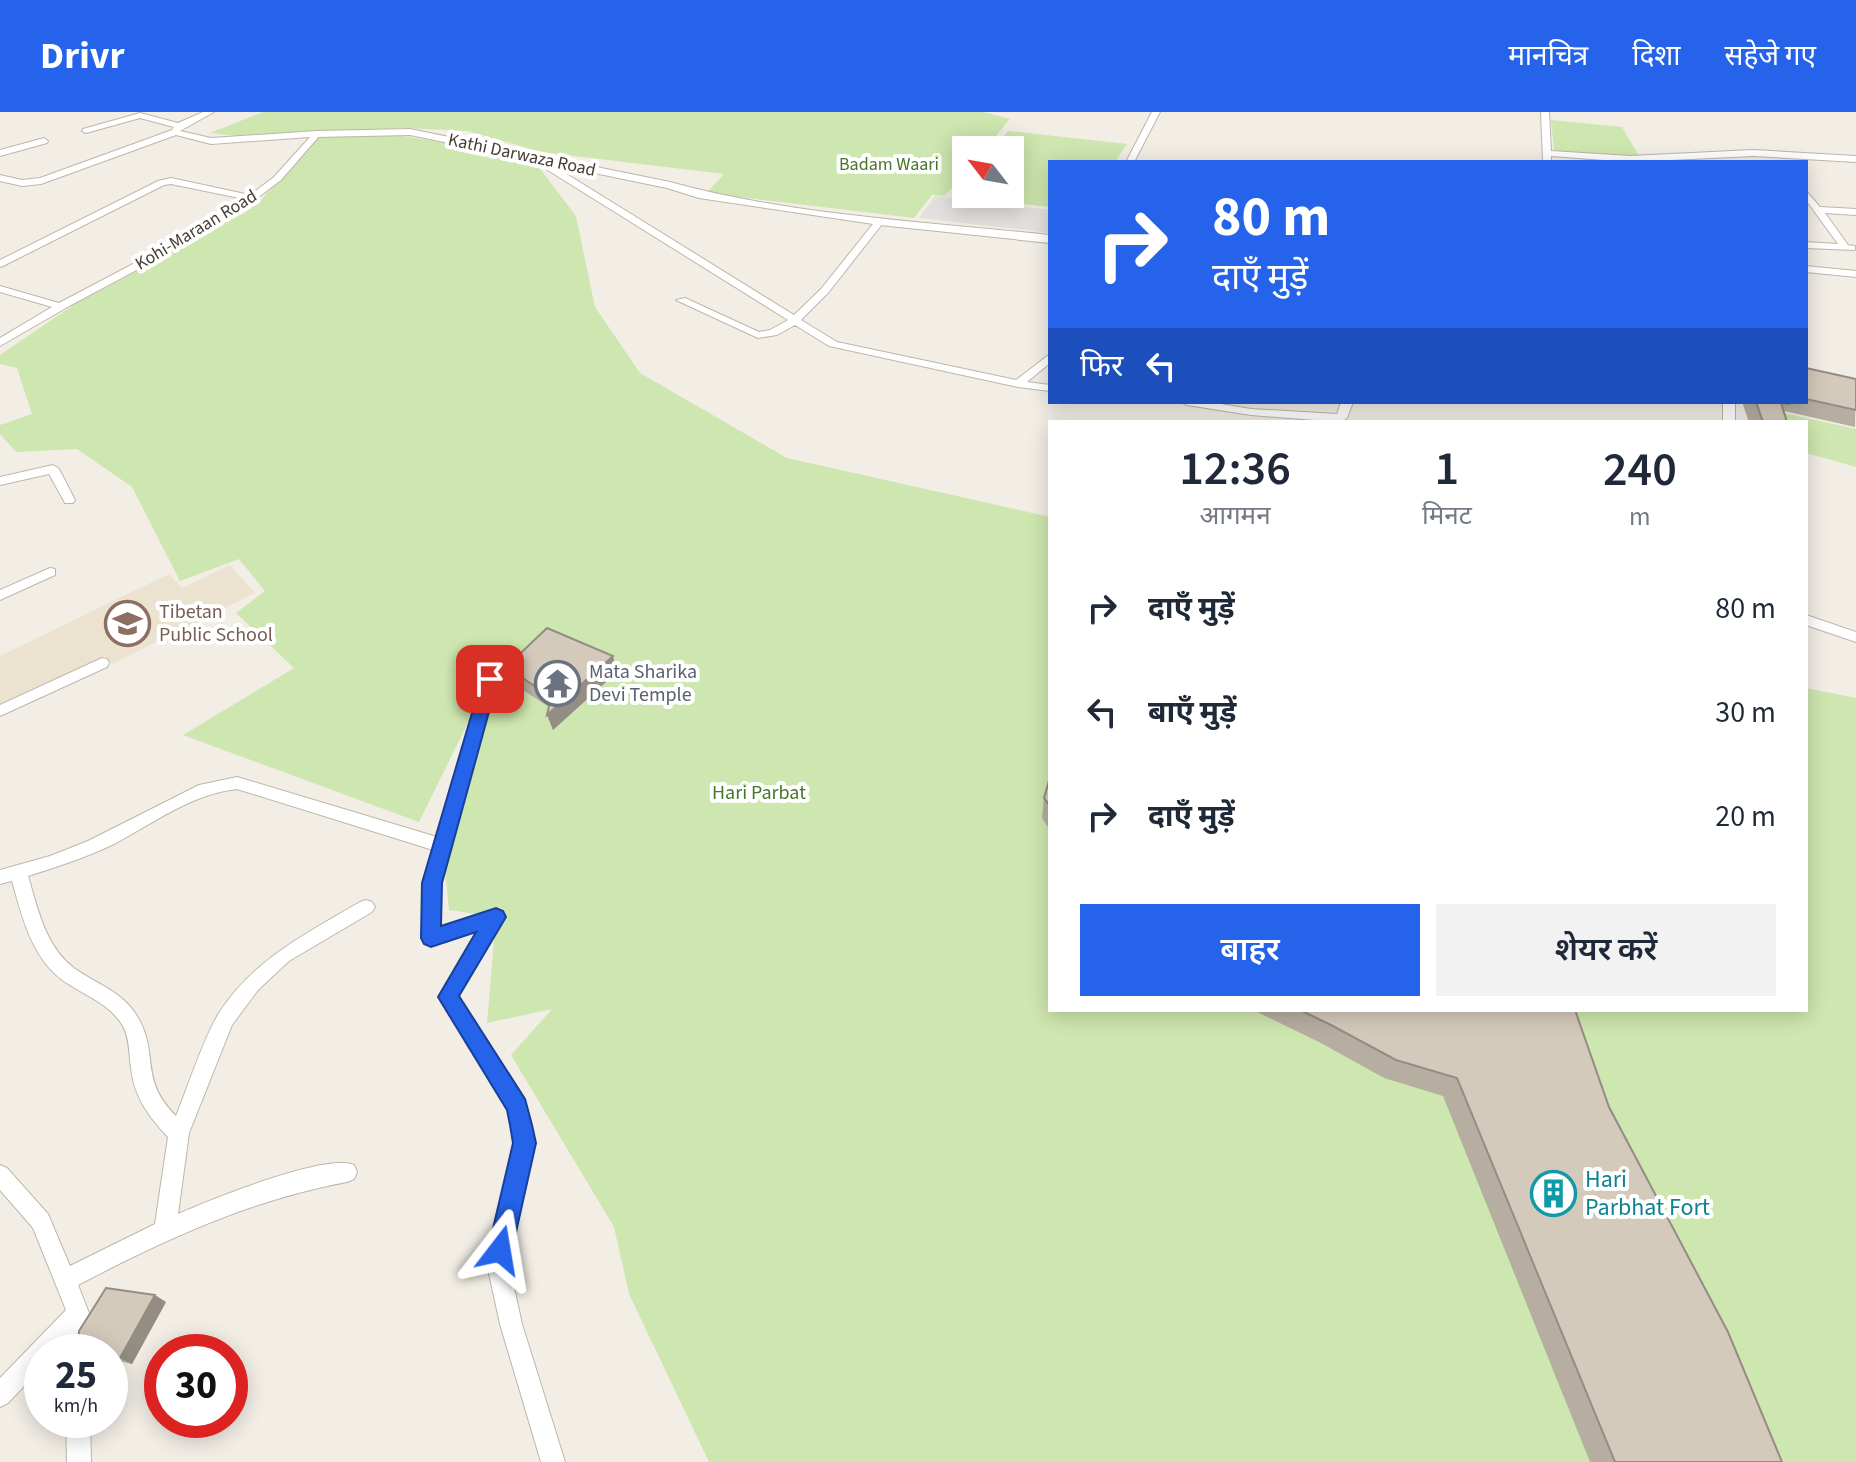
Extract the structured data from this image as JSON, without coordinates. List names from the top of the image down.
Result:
{
  "streets": {
    "street": ["Kathi Darwaza Road", "Kohi-Maraan Road"]
  },
  "crossings": [
    ["Kathi Darwaza Road", "Kohi-Maraan Road"]
  ],
  "parks": ["Badam Waari", "Hari Parbat"],
  "places": {
    "school or university": ["Tibetan Public School"],
    "temple": ["Mata Sharika Devi Temple"],
    "building": ["Hari Parbhat Fort"]
  },
  "north": "top left",
  "page": {
    "header": "Drivr",
    "nav": ["मानचित्र", "दिशा", "सहेजे गए"],
    "turn": ["80 m", "दाएँ मुड़ें"],
    "then": "फिर",
    "eta": [
      "12:36",
      "आगमन",
      "1",
      "मिनट",
      "240",
      "m"
    ],
    "list": [
      {
        "name": "दाएँ मुड़ें",
        "value": "80 m"
      },
      {
        "name": "बाएँ मुड़ें",
        "value": "30 m"
      },
      {
        "name": "दाएँ मुड़ें",
        "value": "20 m"
      }
    ],
    "buttons": ["बाहर", "शेयर करें"],
    "speed": "25 km/h",
    "limit": "30"
  }
}
